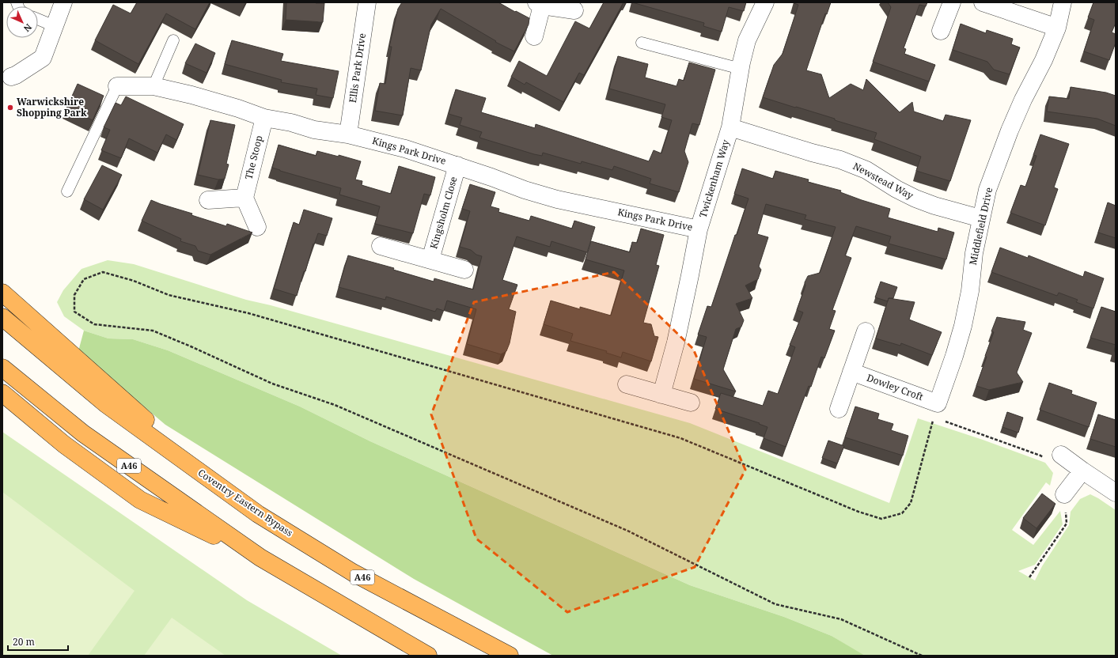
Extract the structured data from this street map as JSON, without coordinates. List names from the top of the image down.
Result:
{
  "streets": {
    "highway": ["A46", "Coventry Eastern Bypass"],
    "street": [
      "Ellis Park Drive",
      "Kings Park Drive",
      "The Stoop",
      "Twickenham Way",
      "Newstead Way",
      "Kingsholm Close",
      "Middlefield Drive",
      "Dowley Croft"
    ]
  },
  "crossings": [
    ["Ellis Park Drive", "Kings Park Drive"],
    ["Kings Park Drive", "The Stoop"],
    ["Kings Park Drive", "Twickenham Way"],
    ["Kings Park Drive", "Kingsholm Close"],
    ["Twickenham Way", "Newstead Way"],
    ["Newstead Way", "Middlefield Drive"],
    ["Middlefield Drive", "Dowley Croft"]
  ],
  "places": ["Warwickshire Shopping Park"],
  "scale_bar": "20 m",
  "north": "bottom right"
}
